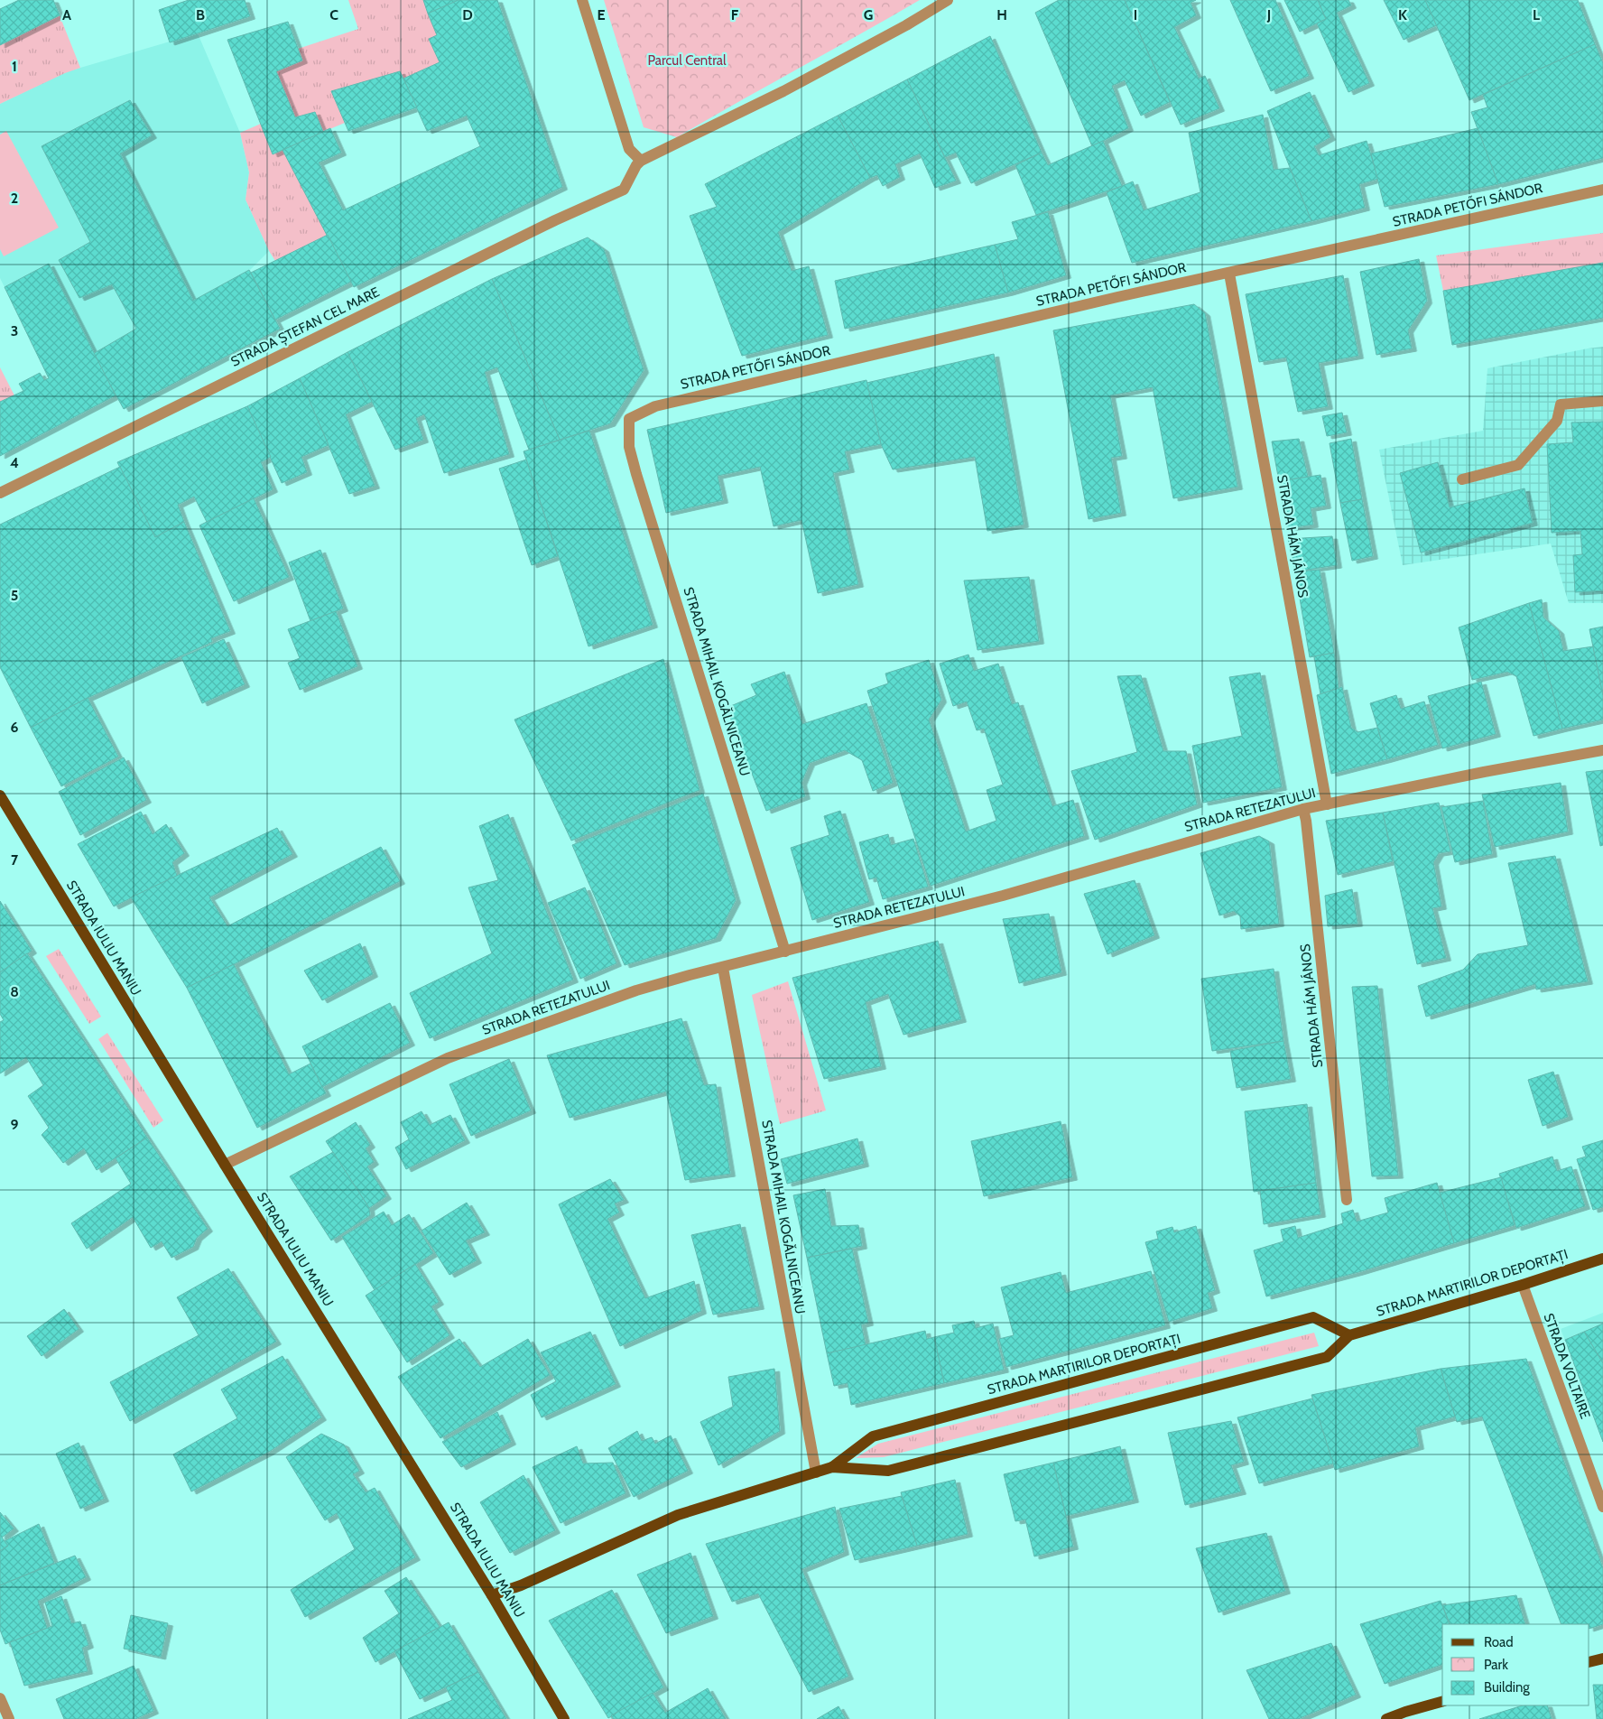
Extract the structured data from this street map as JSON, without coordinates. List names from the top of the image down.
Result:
{
  "streets": {
    "main road": ["STRADA IULIU MANIU", "STRADA MARTIRILOR DEPORTAȚI"],
    "street": [
      "STRADA PETŐFI SÁNDOR",
      "STRADA ȘTEFAN CEL MARE",
      "STRADA HÁM JÁNOS",
      "STRADA MIHAIL KOGĂLNICEANU",
      "STRADA RETEZATULUI",
      "STRADA VOLTAIRE"
    ]
  },
  "crossings": [
    ["STRADA PETŐFI SÁNDOR", "STRADA HÁM JÁNOS"],
    ["STRADA PETŐFI SÁNDOR", "STRADA MIHAIL KOGĂLNICEANU"],
    ["STRADA HÁM JÁNOS", "STRADA RETEZATULUI"],
    ["STRADA MIHAIL KOGĂLNICEANU", "STRADA RETEZATULUI"],
    ["STRADA MIHAIL KOGĂLNICEANU", "STRADA MARTIRILOR DEPORTAȚI"],
    ["STRADA RETEZATULUI", "STRADA IULIU MANIU"],
    ["STRADA IULIU MANIU", "STRADA MARTIRILOR DEPORTAȚI"],
    ["STRADA MARTIRILOR DEPORTAȚI", "STRADA VOLTAIRE"]
  ],
  "parks": ["Parcul Central"],
  "legend": ["Road", "Park", "Building"],
  "grid": {
    "columns": [
      "A",
      "B",
      "C",
      "D",
      "E",
      "F",
      "G",
      "H",
      "I",
      "J",
      "K",
      "L"
    ],
    "rows": [
      "1",
      "2",
      "3",
      "4",
      "5",
      "6",
      "7",
      "8",
      "9"
    ]
  }
}
